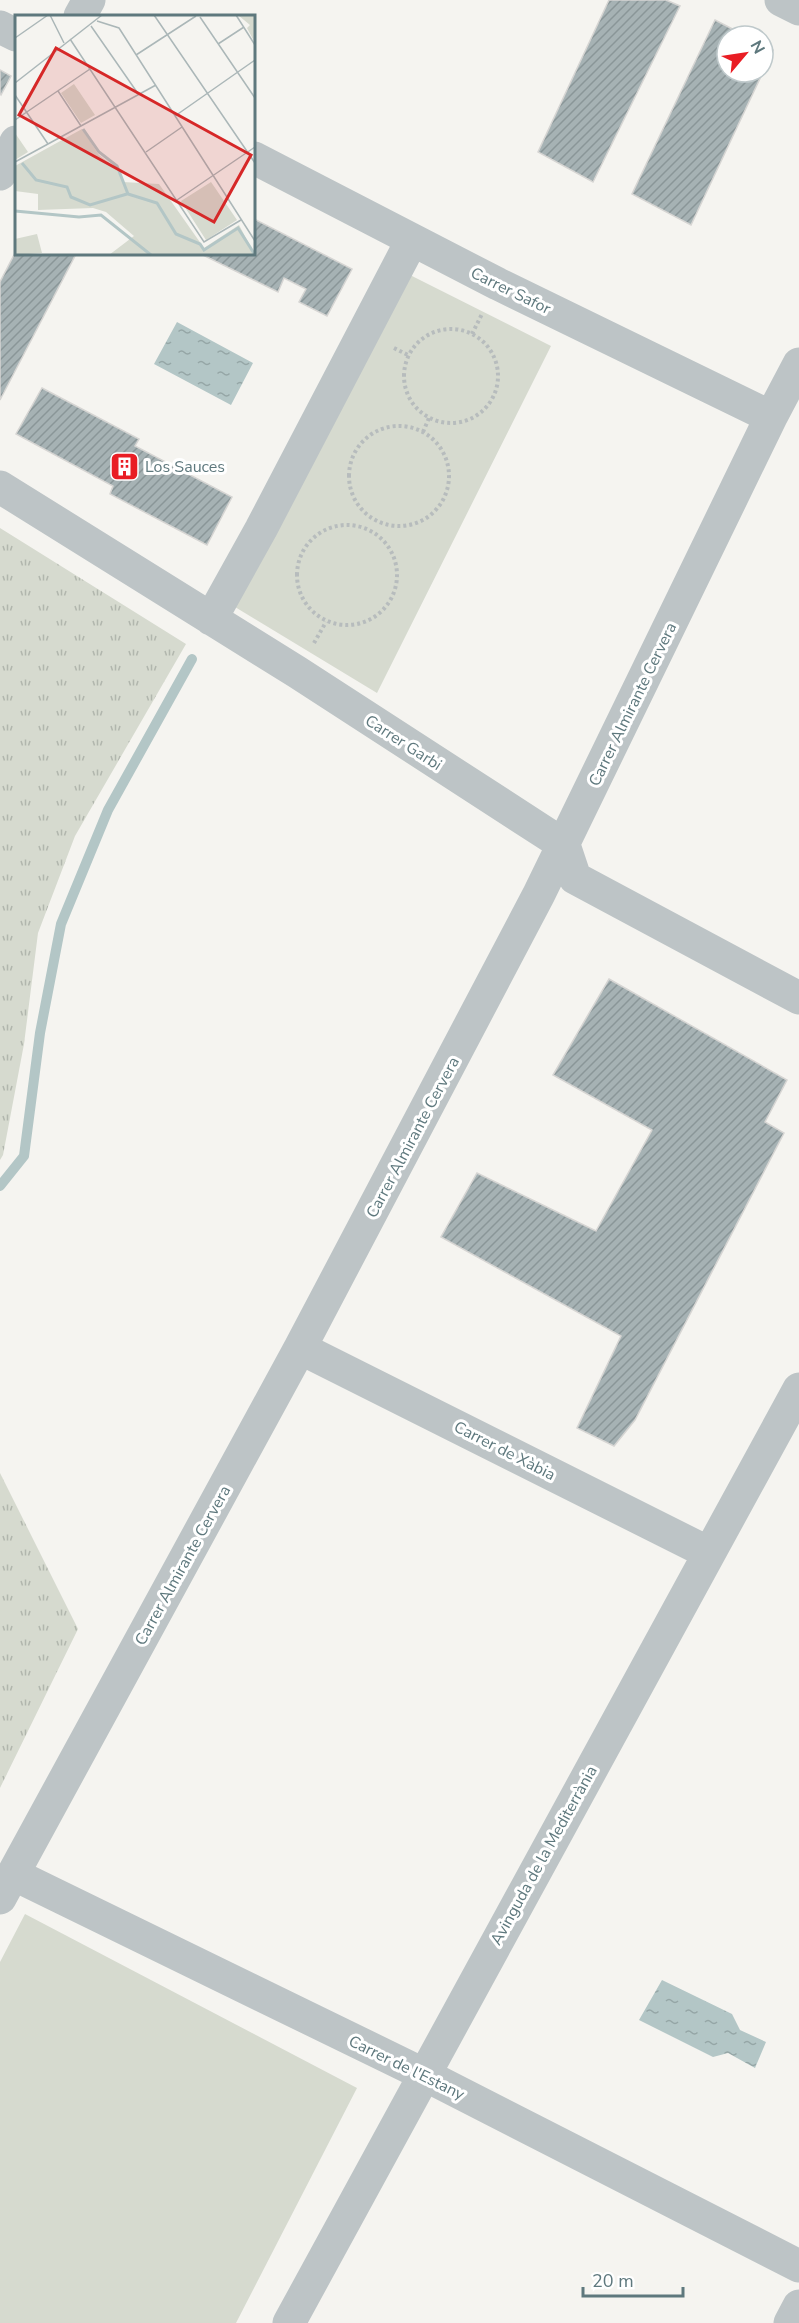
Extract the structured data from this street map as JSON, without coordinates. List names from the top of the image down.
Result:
{
  "streets": {
    "street": [
      "Carrer Safor",
      "Carrer Almirante Cervera",
      "Carrer Garbi",
      "Carrer de Xàbia",
      "Avinguda de la Mediterrània",
      "Carrer de l'Estany"
    ]
  },
  "crossings": [
    ["Carrer Safor", "Carrer Almirante Cervera"],
    ["Carrer Almirante Cervera", "Carrer Garbi"],
    ["Carrer Almirante Cervera", "Carrer de Xàbia"],
    ["Carrer Almirante Cervera", "Carrer de l'Estany"],
    ["Carrer de Xàbia", "Avinguda de la Mediterrània"],
    ["Avinguda de la Mediterrània", "Carrer de l'Estany"]
  ],
  "places": {
    "building": ["Los Sauces"]
  },
  "scale_bar": "20 m",
  "north": "top right"
}
